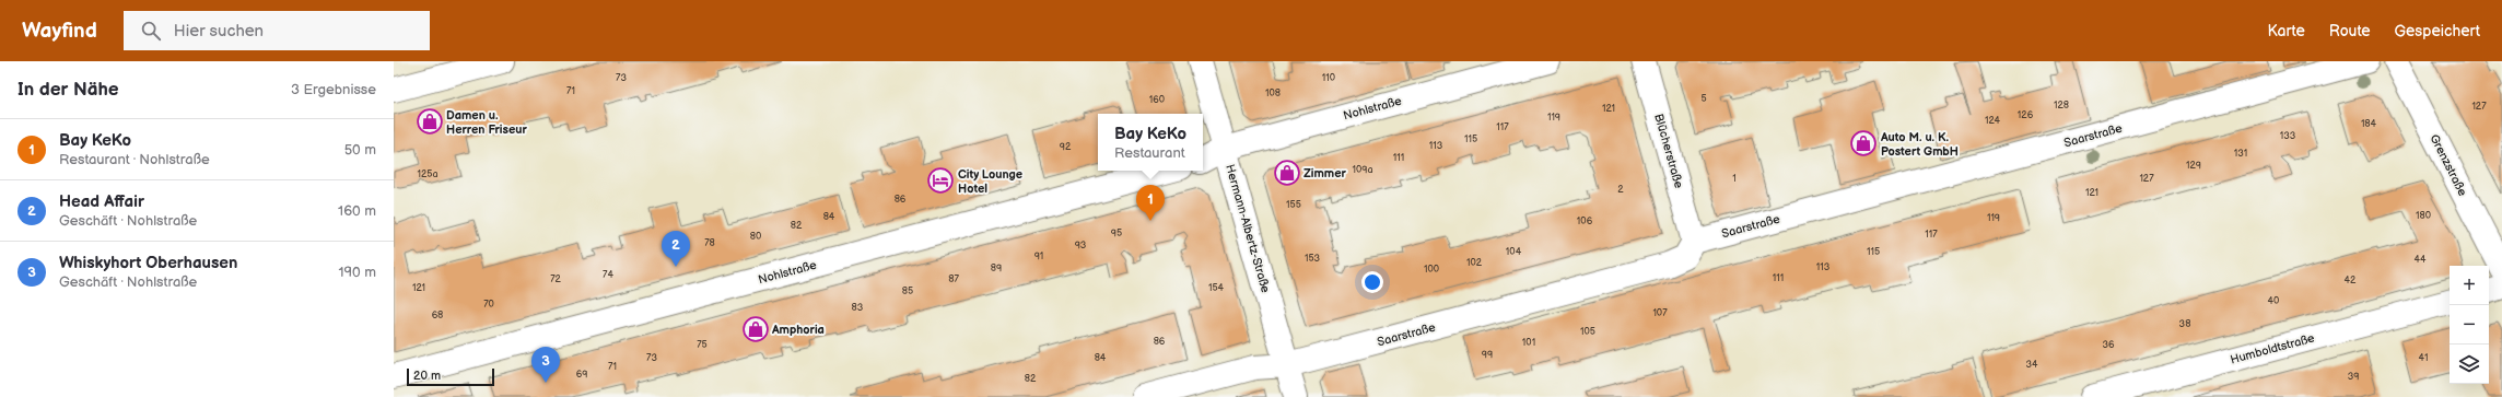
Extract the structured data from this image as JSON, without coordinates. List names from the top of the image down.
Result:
{
  "streets": {
    "street": [
      "Nohlstraße",
      "Saarstraße",
      "Blücherstraße",
      "Grenzstraße",
      "Hermann-Albertz-Straße",
      "Humboldtstraße"
    ]
  },
  "crossings": [
    ["Nohlstraße", "Hermann-Albertz-Straße"],
    ["Saarstraße", "Blücherstraße"],
    ["Saarstraße", "Hermann-Albertz-Straße"]
  ],
  "places": {
    "shop": [
      "Damen u. Herren Friseur",
      "Auto M. u. K. Postert GmbH",
      "Zimmer",
      "Amphoria"
    ],
    "hotel": ["City Lounge Hotel"]
  },
  "house_numbers": [
    "73",
    "110",
    "71",
    "108",
    "5",
    "160",
    "128",
    "127",
    "121",
    "126",
    "119",
    "124",
    "184",
    "117",
    "133",
    "115",
    "113",
    "92",
    "131",
    "111",
    "129",
    "109a",
    "125a",
    "1",
    "127",
    "2",
    "121",
    "86",
    "155",
    "180",
    "84",
    "119",
    "106",
    "82",
    "95",
    "117",
    "80",
    "78",
    "93",
    "104",
    "115",
    "91",
    "153",
    "44",
    "102",
    "113",
    "89",
    "100",
    "74",
    "111",
    "72",
    "87",
    "42",
    "121",
    "154",
    "85",
    "40",
    "70",
    "83",
    "107",
    "68",
    "38",
    "105",
    "86",
    "101",
    "75",
    "36",
    "99",
    "73",
    "84",
    "41",
    "34",
    "71",
    "69",
    "39",
    "82"
  ],
  "scale_bar": "20 m",
  "page": {
    "header": "Wayfind",
    "search": "Hier suchen",
    "nav": ["Karte", "Route", "Gespeichert"],
    "heading": ["In der Nähe", "3 Ergebnisse"],
    "popup": ["Bay KeKo", "Restaurant"],
    "list": [
      {
        "mark": "1",
        "name": "Bay KeKo",
        "note": "Restaurant · Nohlstraße",
        "value": "50 m"
      },
      {
        "mark": "2",
        "name": "Head Affair",
        "note": "Geschäft · Nohlstraße",
        "value": "160 m"
      },
      {
        "mark": "3",
        "name": "Whiskyhort Oberhausen",
        "note": "Geschäft · Nohlstraße",
        "value": "190 m"
      }
    ],
    "pins": ["1", "2", "3"],
    "map_buttons": ["+", "−"],
    "scale": "20 m"
  }
}
